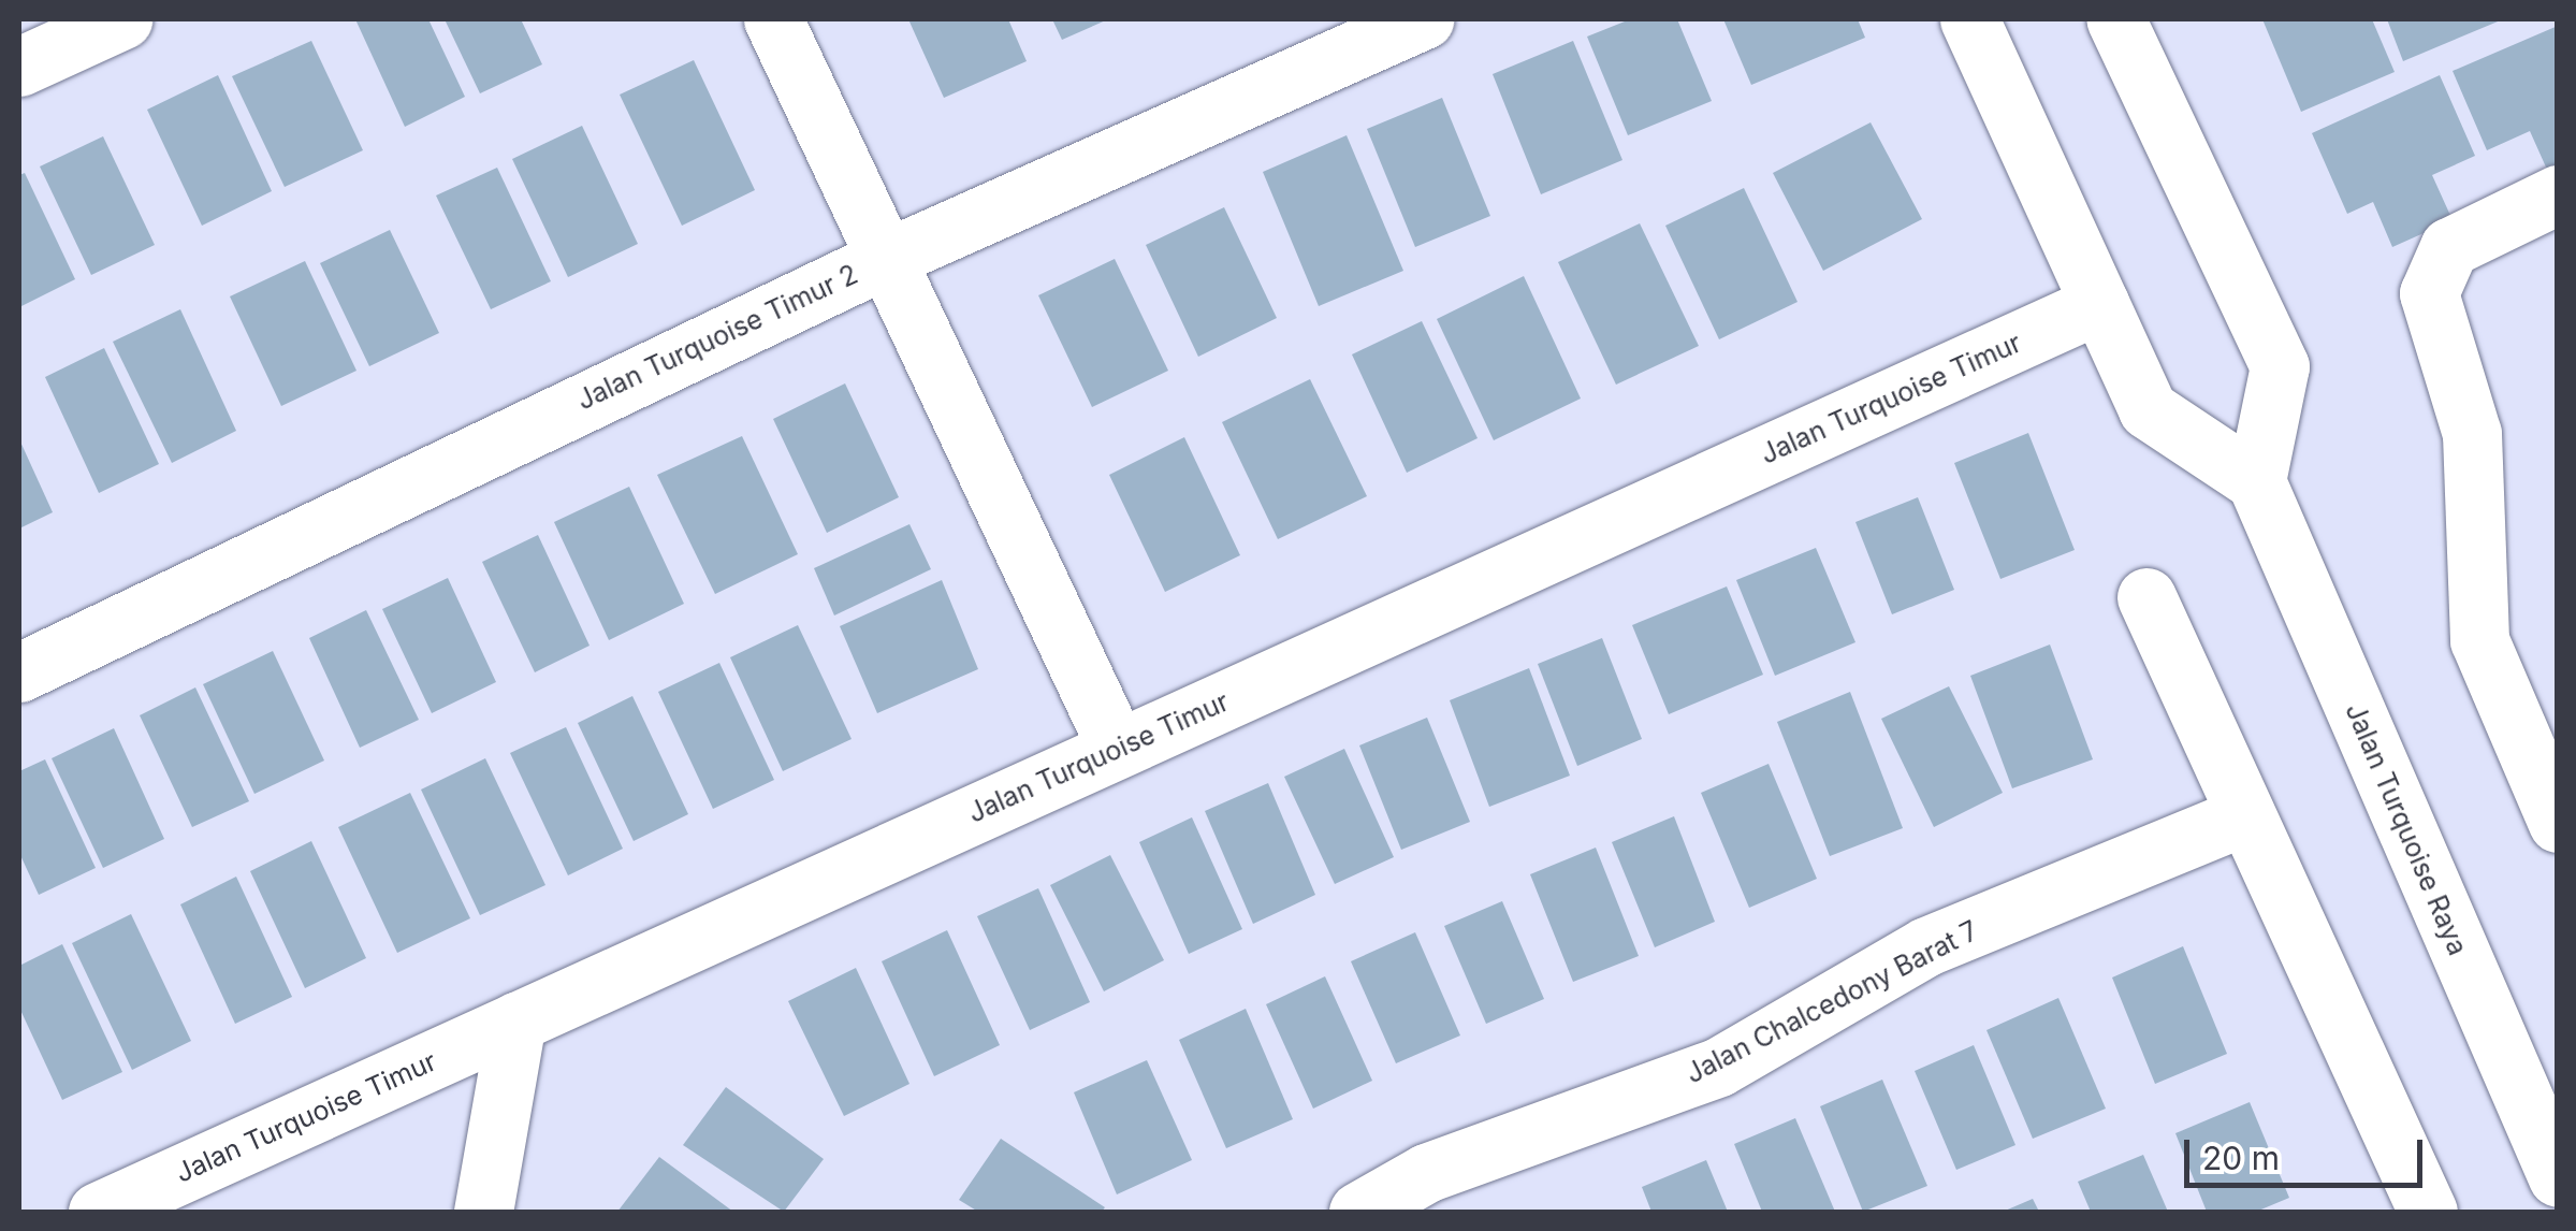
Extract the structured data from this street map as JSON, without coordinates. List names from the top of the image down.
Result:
{
  "streets": {
    "street": [
      "Jalan Turquoise Timur 2",
      "Jalan Turquoise Timur",
      "Jalan Turquoise Raya",
      "Jalan Chalcedony Barat 7"
    ]
  },
  "scale_bar": "20 m"
}
